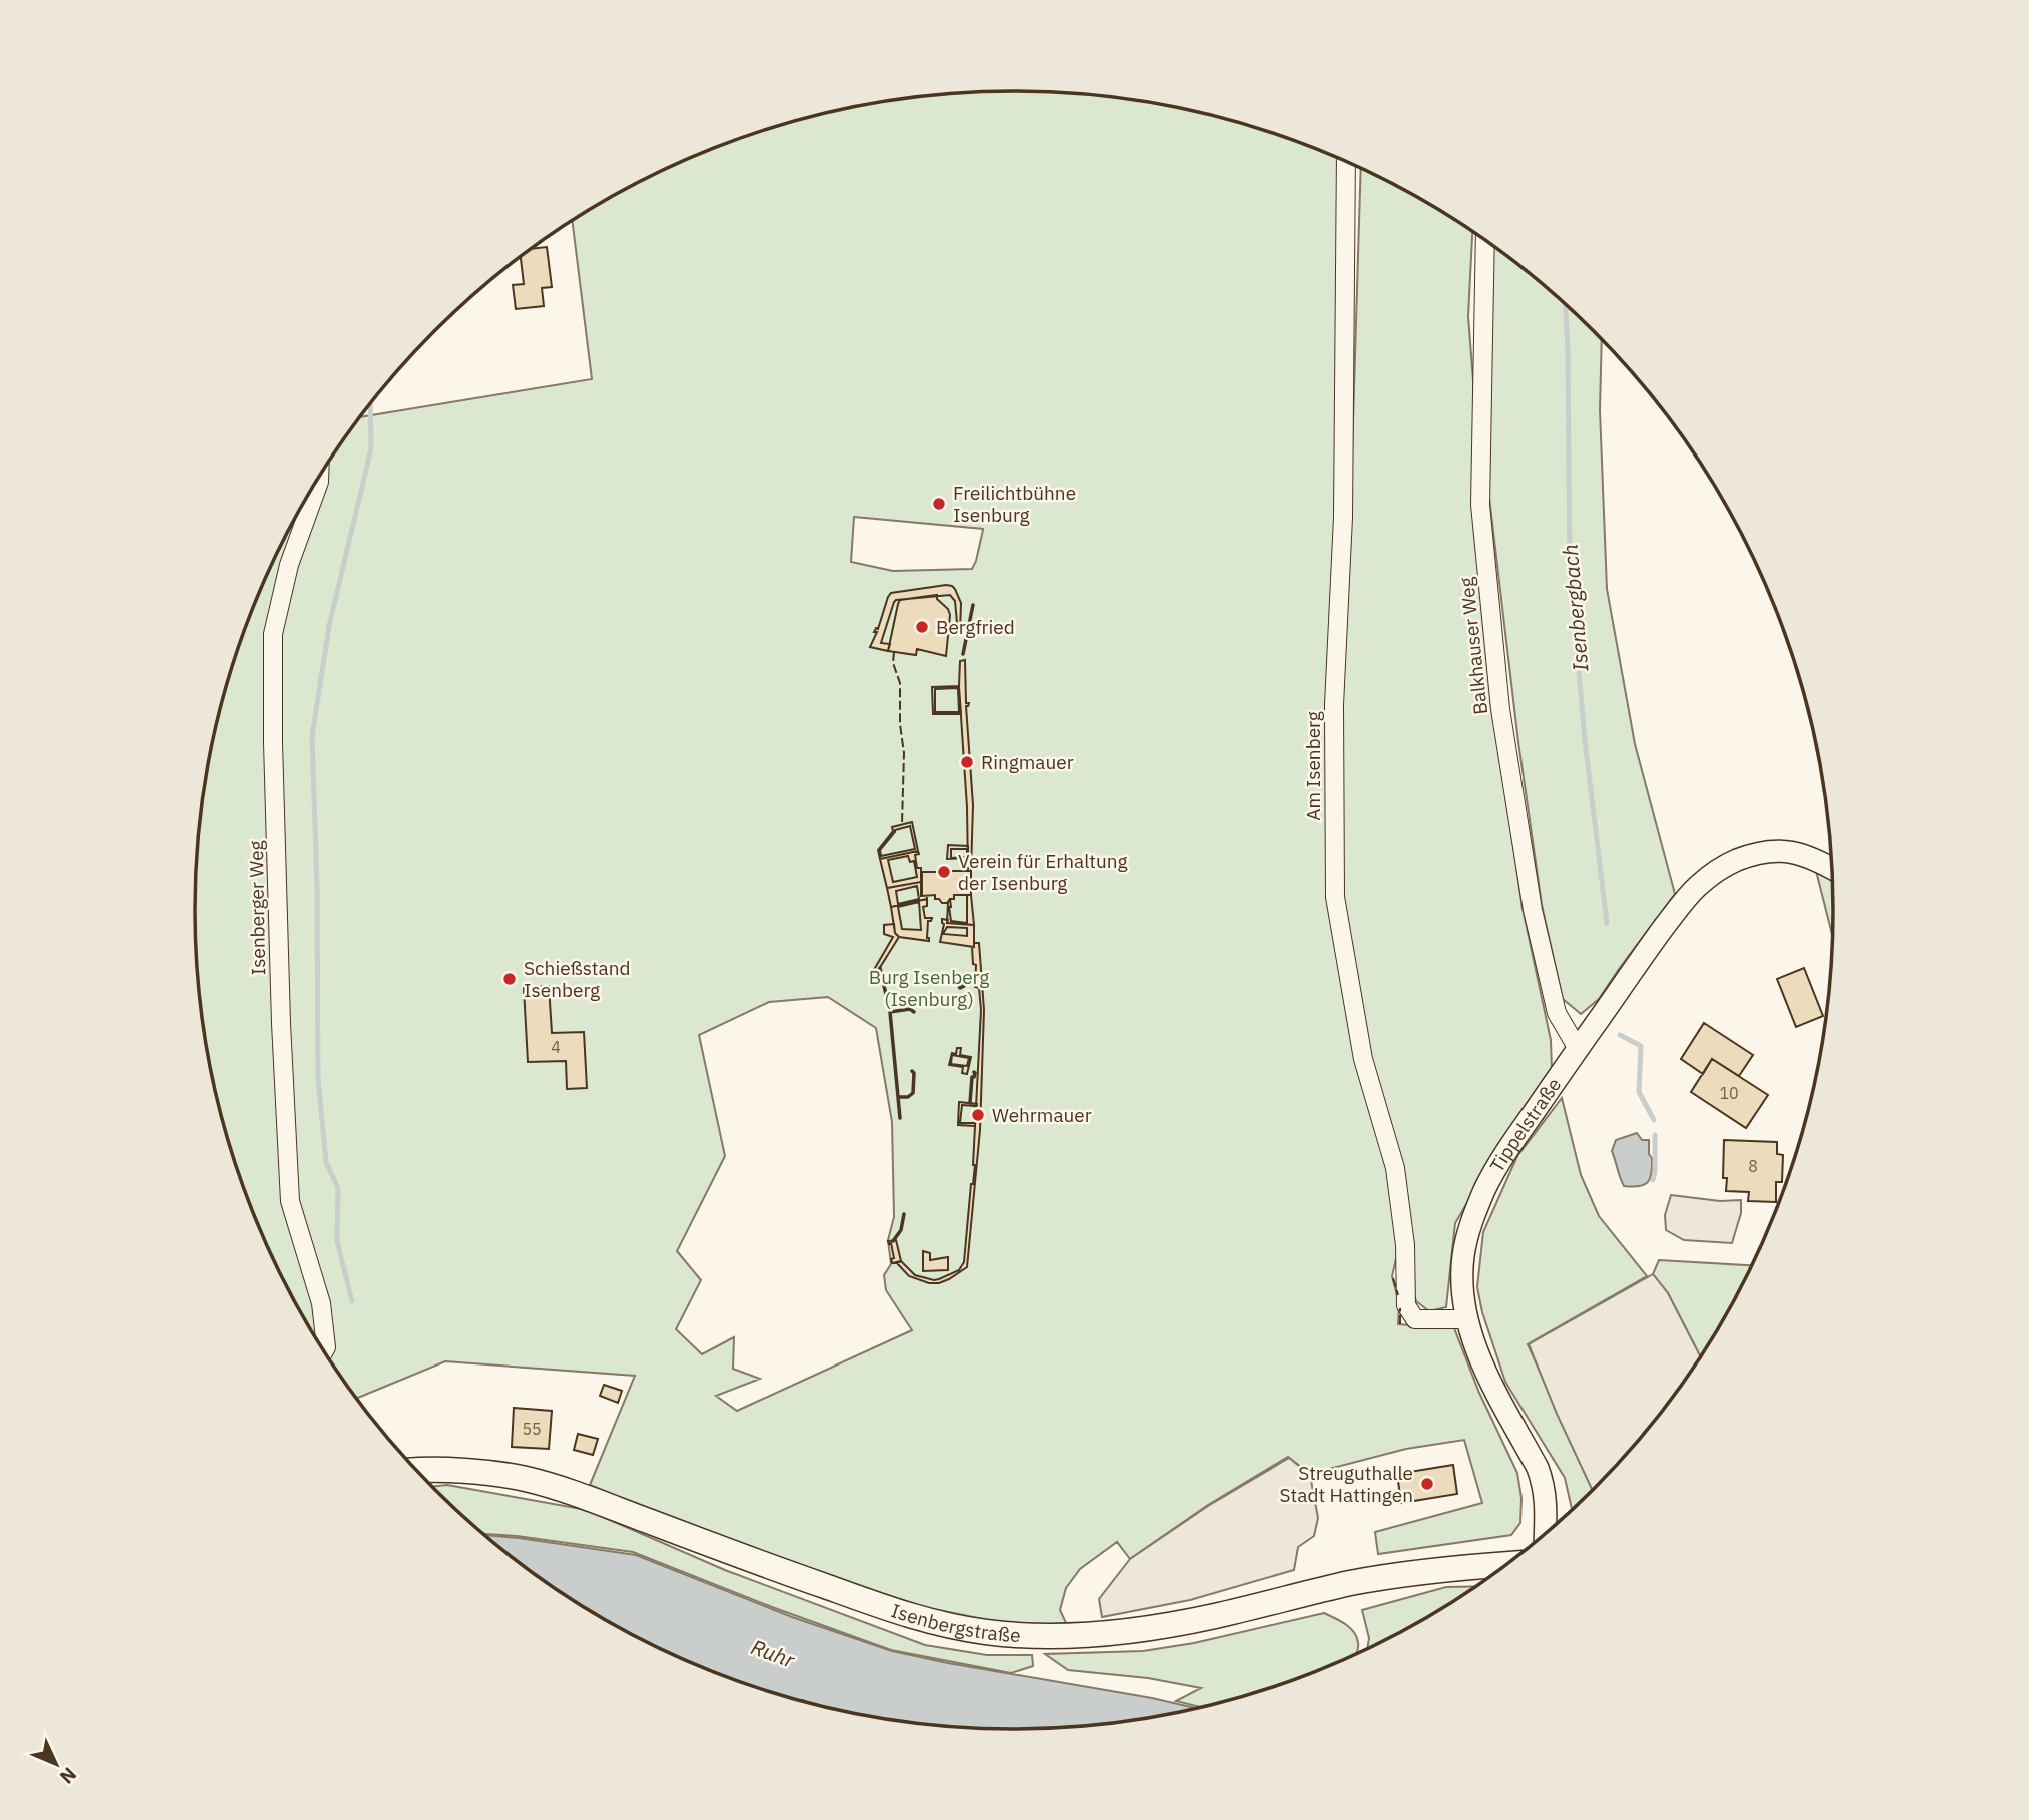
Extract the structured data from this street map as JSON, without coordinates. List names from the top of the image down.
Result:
{
  "streets": {
    "main road": ["Isenbergstraße"],
    "street": [
      "Balkhauser Weg",
      "Am Isenberg",
      "Isenberger Weg",
      "Tippelstraße"
    ]
  },
  "crossings": [
    ["Balkhauser Weg", "Tippelstraße"],
    ["Am Isenberg", "Tippelstraße"]
  ],
  "water": ["Isenbergbach", "Ruhr"],
  "parks": ["Burg Isenberg (Isenburg)"],
  "places": [
    "Freilichtbühne Isenburg",
    "Bergfried",
    "Ringmauer",
    "Verein für Erhaltung der Isenburg",
    "Schießstand Isenberg",
    "Wehrmauer",
    "Streuguthalle Stadt Hattingen"
  ],
  "house_numbers": [
    "4",
    "10",
    "8",
    "55"
  ],
  "north": "bottom right"
}
